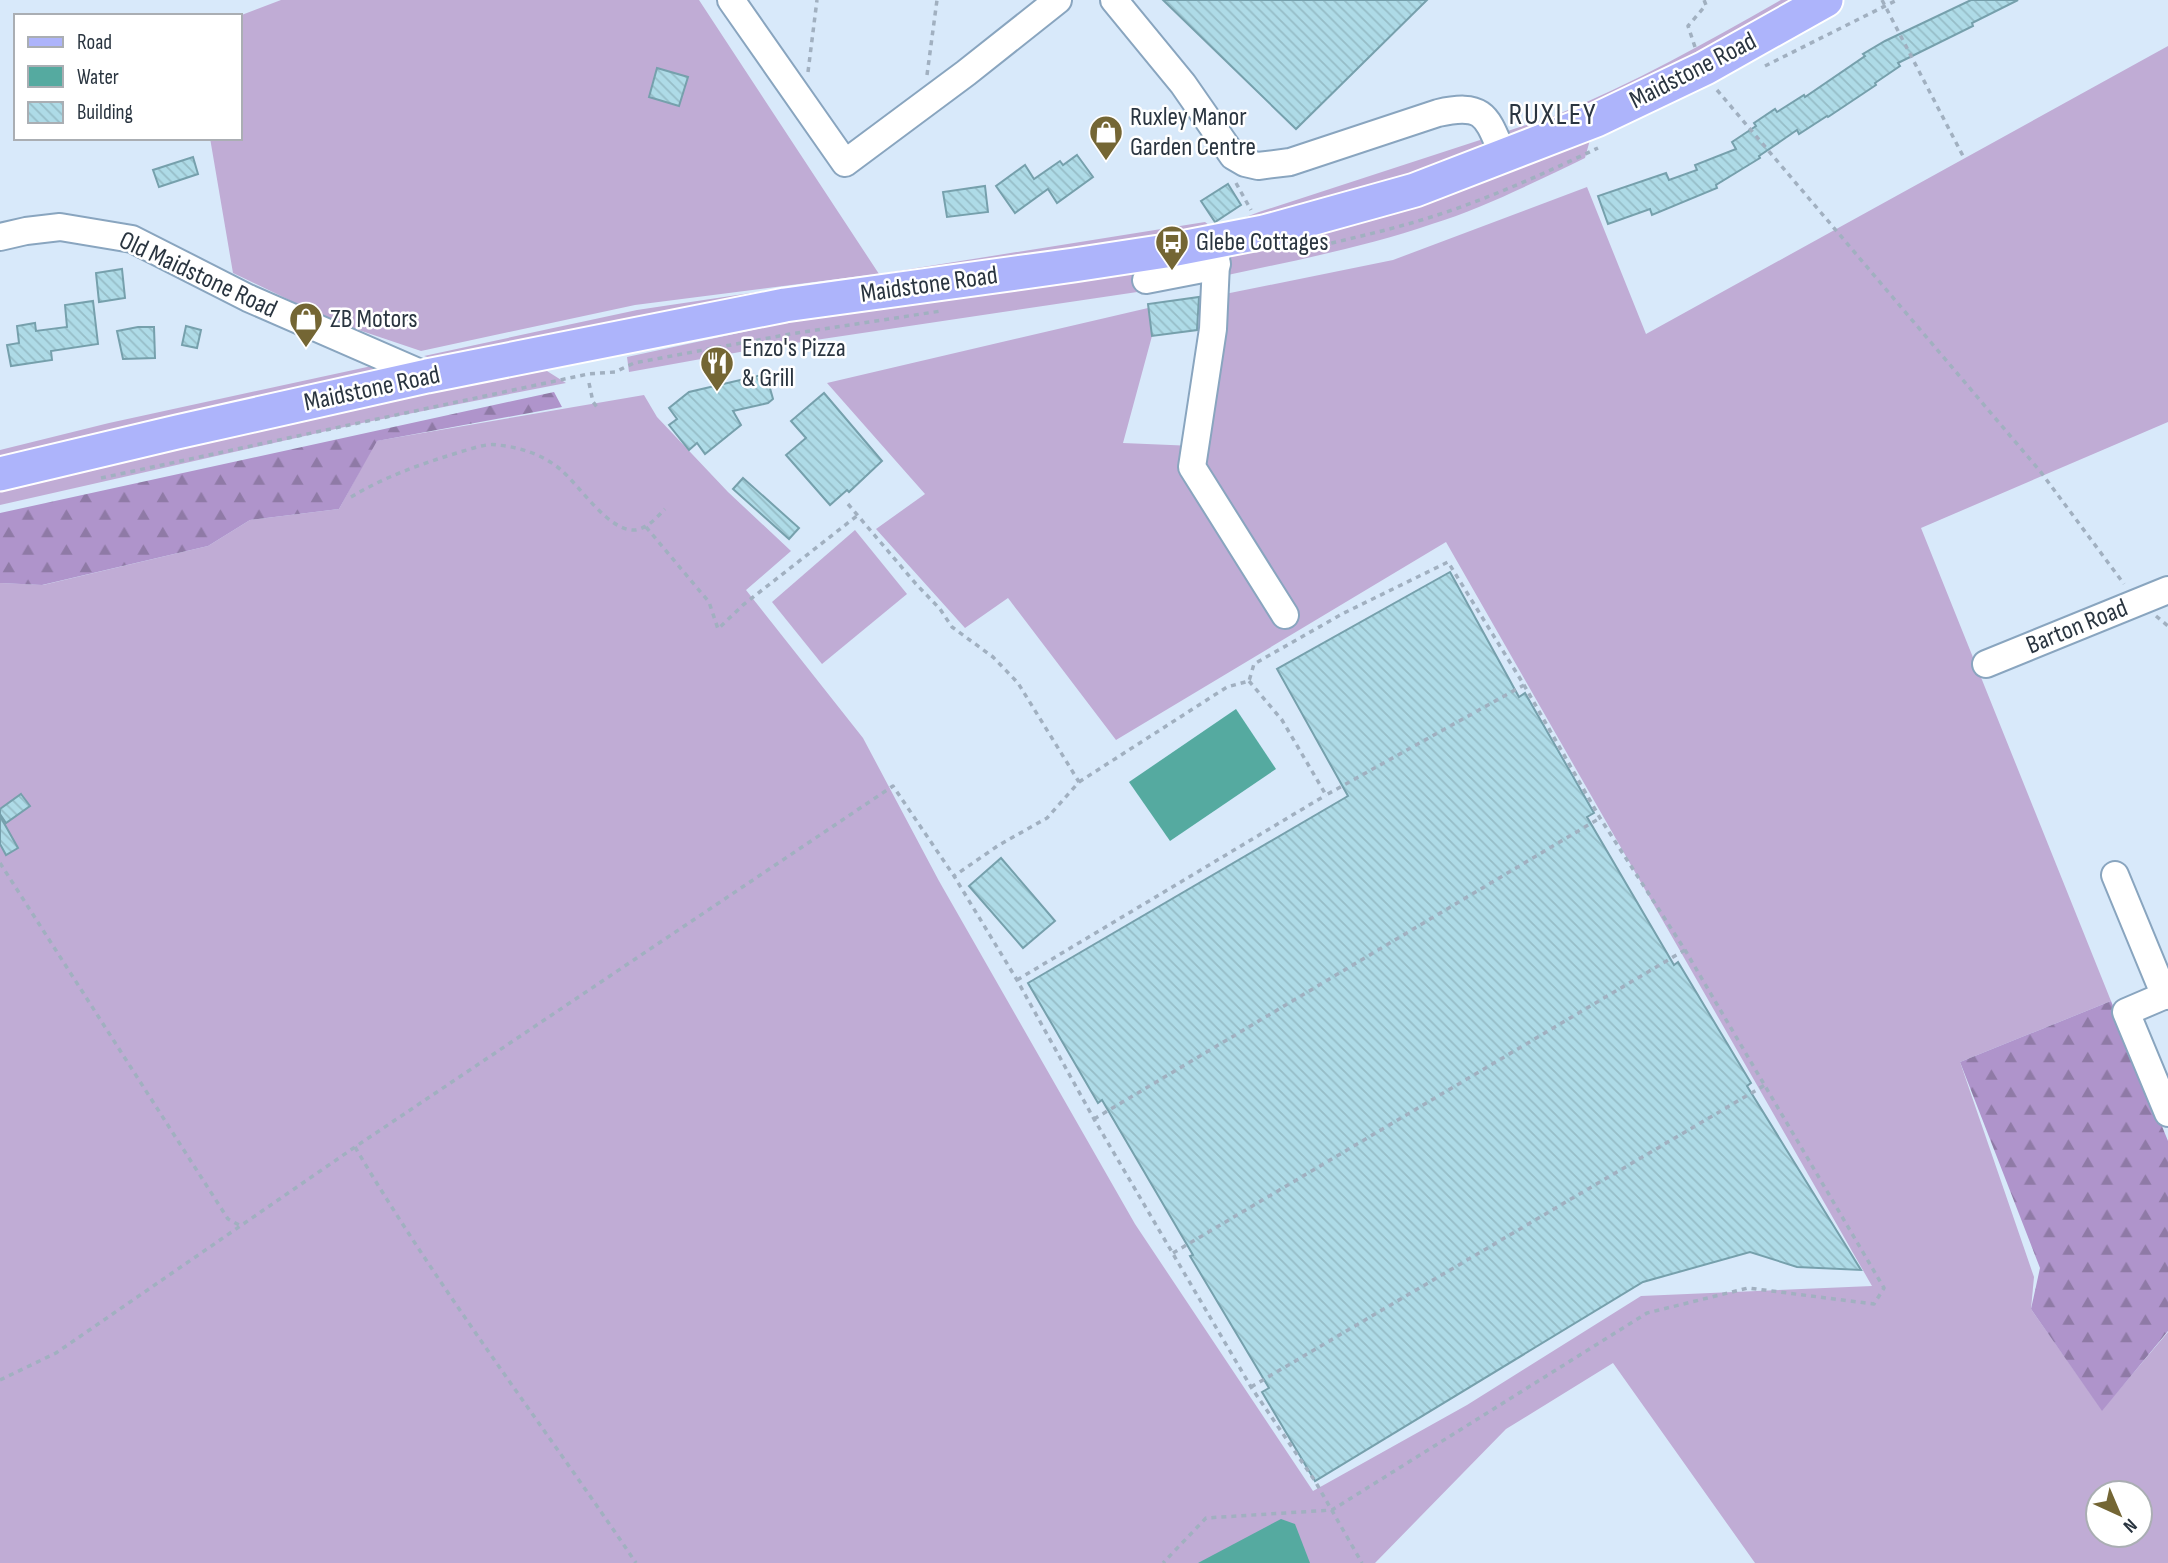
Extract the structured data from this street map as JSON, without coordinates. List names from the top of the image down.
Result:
{
  "streets": {
    "main road": ["Maidstone Road"],
    "street": ["Old Maidstone Road", "Barton Road"]
  },
  "crossings": [
    ["Maidstone Road", "Old Maidstone Road"]
  ],
  "districts": ["RUXLEY"],
  "places": {
    "shop": ["Ruxley Manor Garden Centre", "ZB Motors"],
    "bus stop": ["Glebe Cottages"],
    "restaurant": ["Enzo's Pizza & Grill"]
  },
  "legend": ["Road", "Water", "Building"],
  "north": "bottom right"
}
